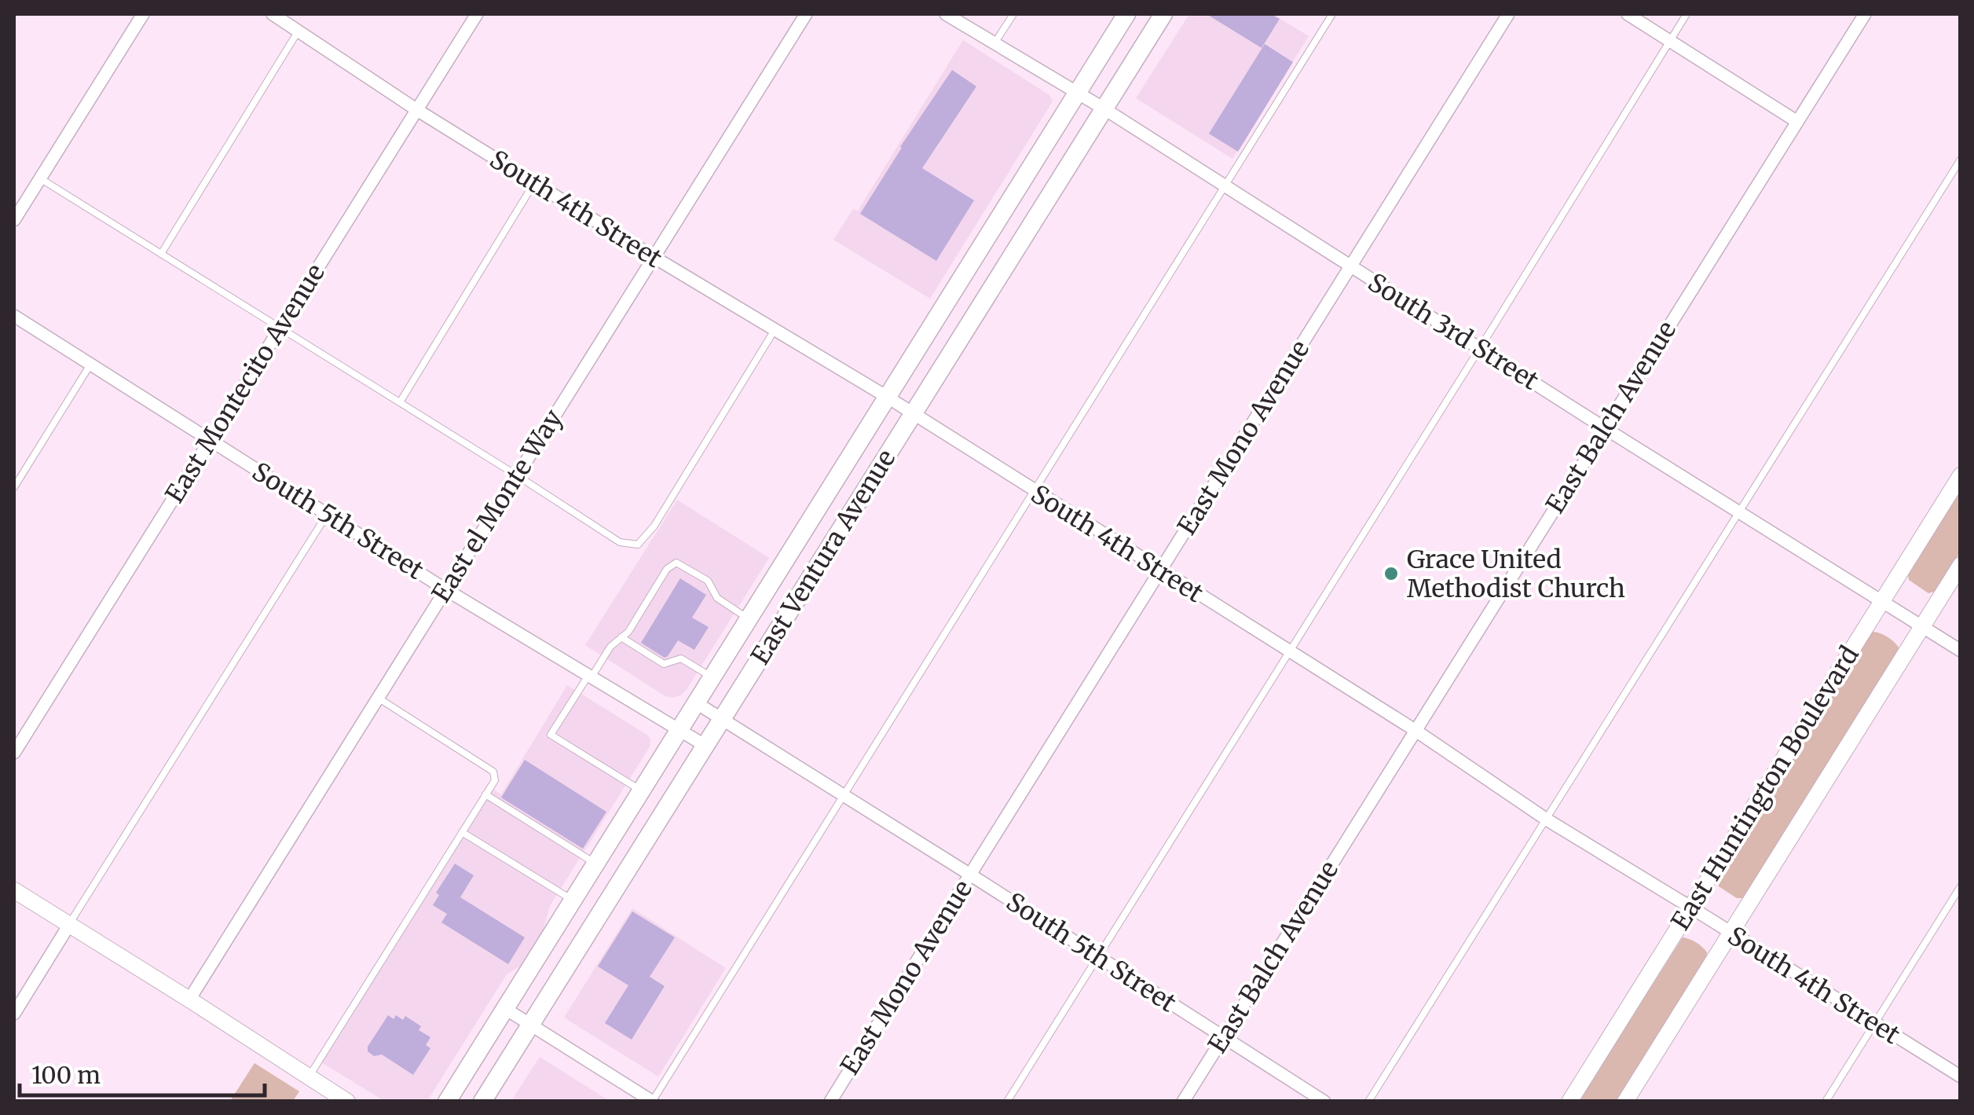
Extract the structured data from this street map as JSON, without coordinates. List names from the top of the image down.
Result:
{
  "streets": {
    "main road": ["East Ventura Avenue"],
    "street": [
      "South 4th Street",
      "South 3rd Street",
      "East Montecito Avenue",
      "East Balch Avenue",
      "East Mono Avenue",
      "East el Monte Way",
      "South 5th Street",
      "East Huntington Boulevard"
    ]
  },
  "crossings": [
    ["South 4th Street", "East Montecito Avenue"],
    ["South 4th Street", "East Balch Avenue"],
    ["South 4th Street", "East Mono Avenue"],
    ["South 4th Street", "East el Monte Way"],
    ["South 4th Street", "East Ventura Avenue"],
    ["South 4th Street", "East Huntington Boulevard"],
    ["South 3rd Street", "East Balch Avenue"],
    ["South 3rd Street", "East Mono Avenue"],
    ["South 3rd Street", "East Ventura Avenue"],
    ["South 3rd Street", "East Huntington Boulevard"],
    ["East Montecito Avenue", "South 5th Street"],
    ["East Balch Avenue", "South 5th Street"],
    ["East Mono Avenue", "South 5th Street"],
    ["East el Monte Way", "South 5th Street"],
    ["South 5th Street", "East Ventura Avenue"]
  ],
  "places": ["Grace United Methodist Church"],
  "scale_bar": "100 m"
}
